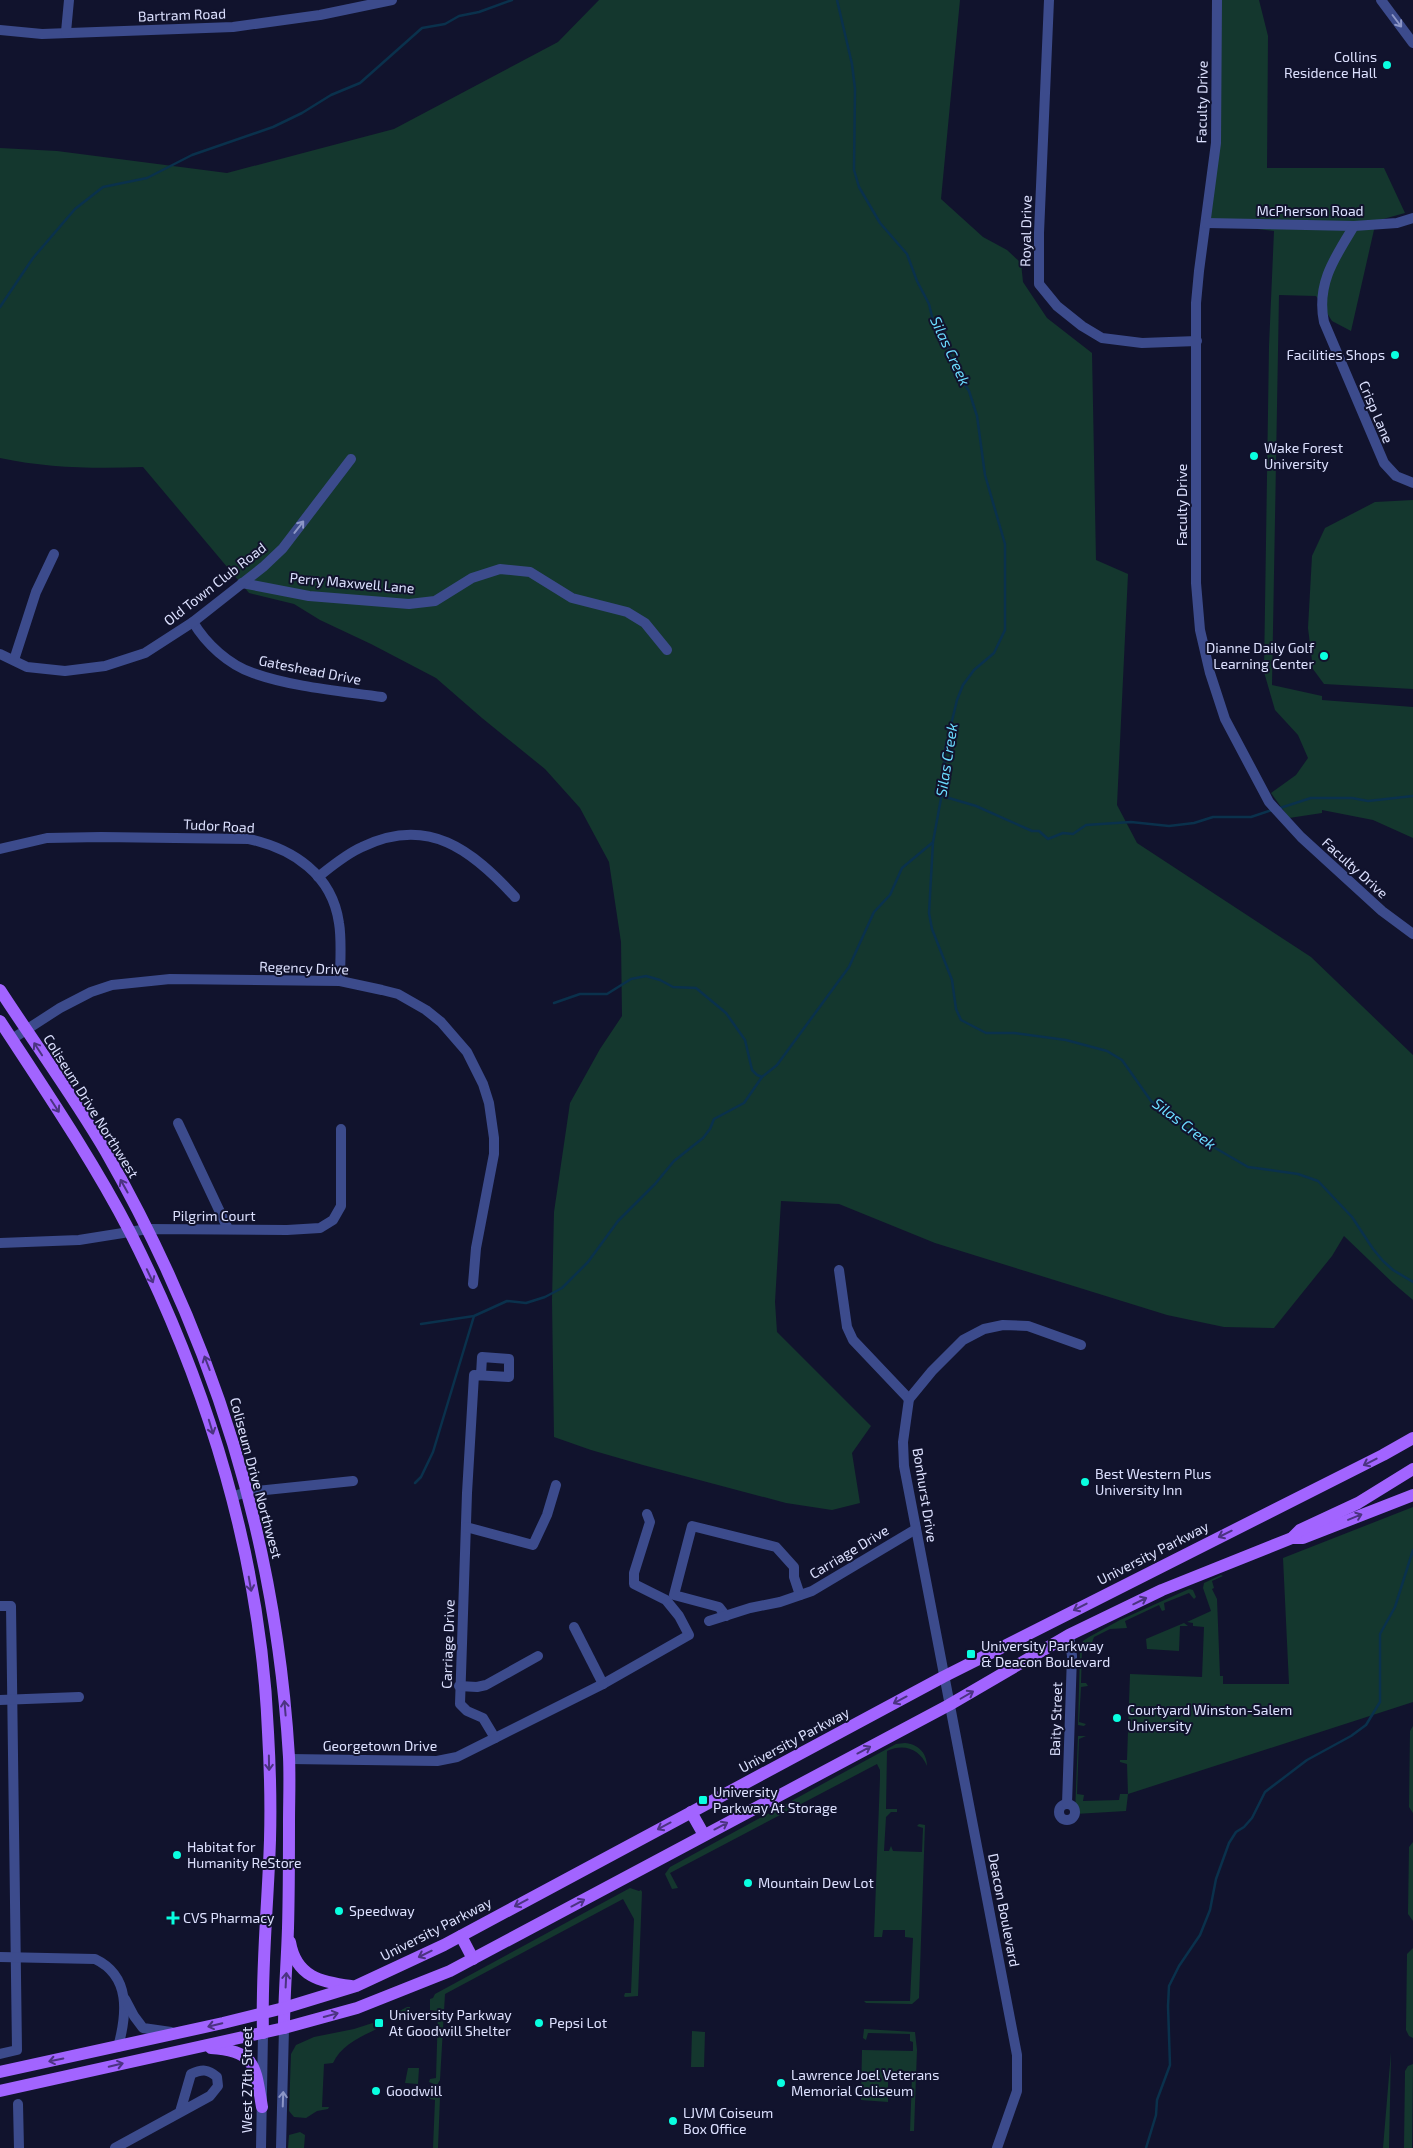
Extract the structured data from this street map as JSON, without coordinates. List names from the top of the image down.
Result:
{
  "streets": {
    "main road": ["Coliseum Drive Northwest", "University Parkway", "West 27th Street"],
    "street": [
      "Bartram Road",
      "Faculty Drive",
      "McPherson Road",
      "Royal Drive",
      "Crisp Lane",
      "Perry Maxwell Lane",
      "Old Town Club Road",
      "Gateshead Drive",
      "Tudor Road",
      "Regency Drive",
      "Pilgrim Court",
      "Bonhurst Drive",
      "Carriage Drive",
      "Baity Street",
      "Georgetown Drive",
      "Deacon Boulevard"
    ]
  },
  "crossings": [
    ["Faculty Drive", "McPherson Road"],
    ["Faculty Drive", "Royal Drive"],
    ["McPherson Road", "Crisp Lane"],
    ["Perry Maxwell Lane", "Old Town Club Road"],
    ["Old Town Club Road", "Gateshead Drive"],
    ["Tudor Road", "Regency Drive"],
    ["Regency Drive", "Coliseum Drive Northwest"],
    ["Coliseum Drive Northwest", "Pilgrim Court"],
    ["Coliseum Drive Northwest", "University Parkway"],
    ["Coliseum Drive Northwest", "Georgetown Drive"],
    ["Coliseum Drive Northwest", "West 27th Street"],
    ["Bonhurst Drive", "Carriage Drive"],
    ["Bonhurst Drive", "University Parkway"],
    ["Bonhurst Drive", "Deacon Boulevard"],
    ["Carriage Drive", "Georgetown Drive"],
    ["University Parkway", "Deacon Boulevard"],
    ["University Parkway", "West 27th Street"]
  ],
  "one_way": ["Old Town Club Road"],
  "water": ["Silas Creek"],
  "places": {
    "other": [
      "Collins Residence Hall",
      "Facilities Shops",
      "Wake Forest University",
      "Dianne Daily Golf Learning Center",
      "Best Western Plus University Inn",
      "Courtyard Winston-Salem University",
      "Habitat for Humanity ReStore",
      "Mountain Dew Lot",
      "Speedway",
      "Pepsi Lot",
      "Lawrence Joel Veterans Memorial Coliseum",
      "Goodwill",
      "LJVM Coiseum Box Office"
    ],
    "transit": ["University Parkway & Deacon Boulevard", "University Parkway At Storage", "University Parkway At Goodwill Shelter"],
    "health": ["CVS Pharmacy"]
  }
}
